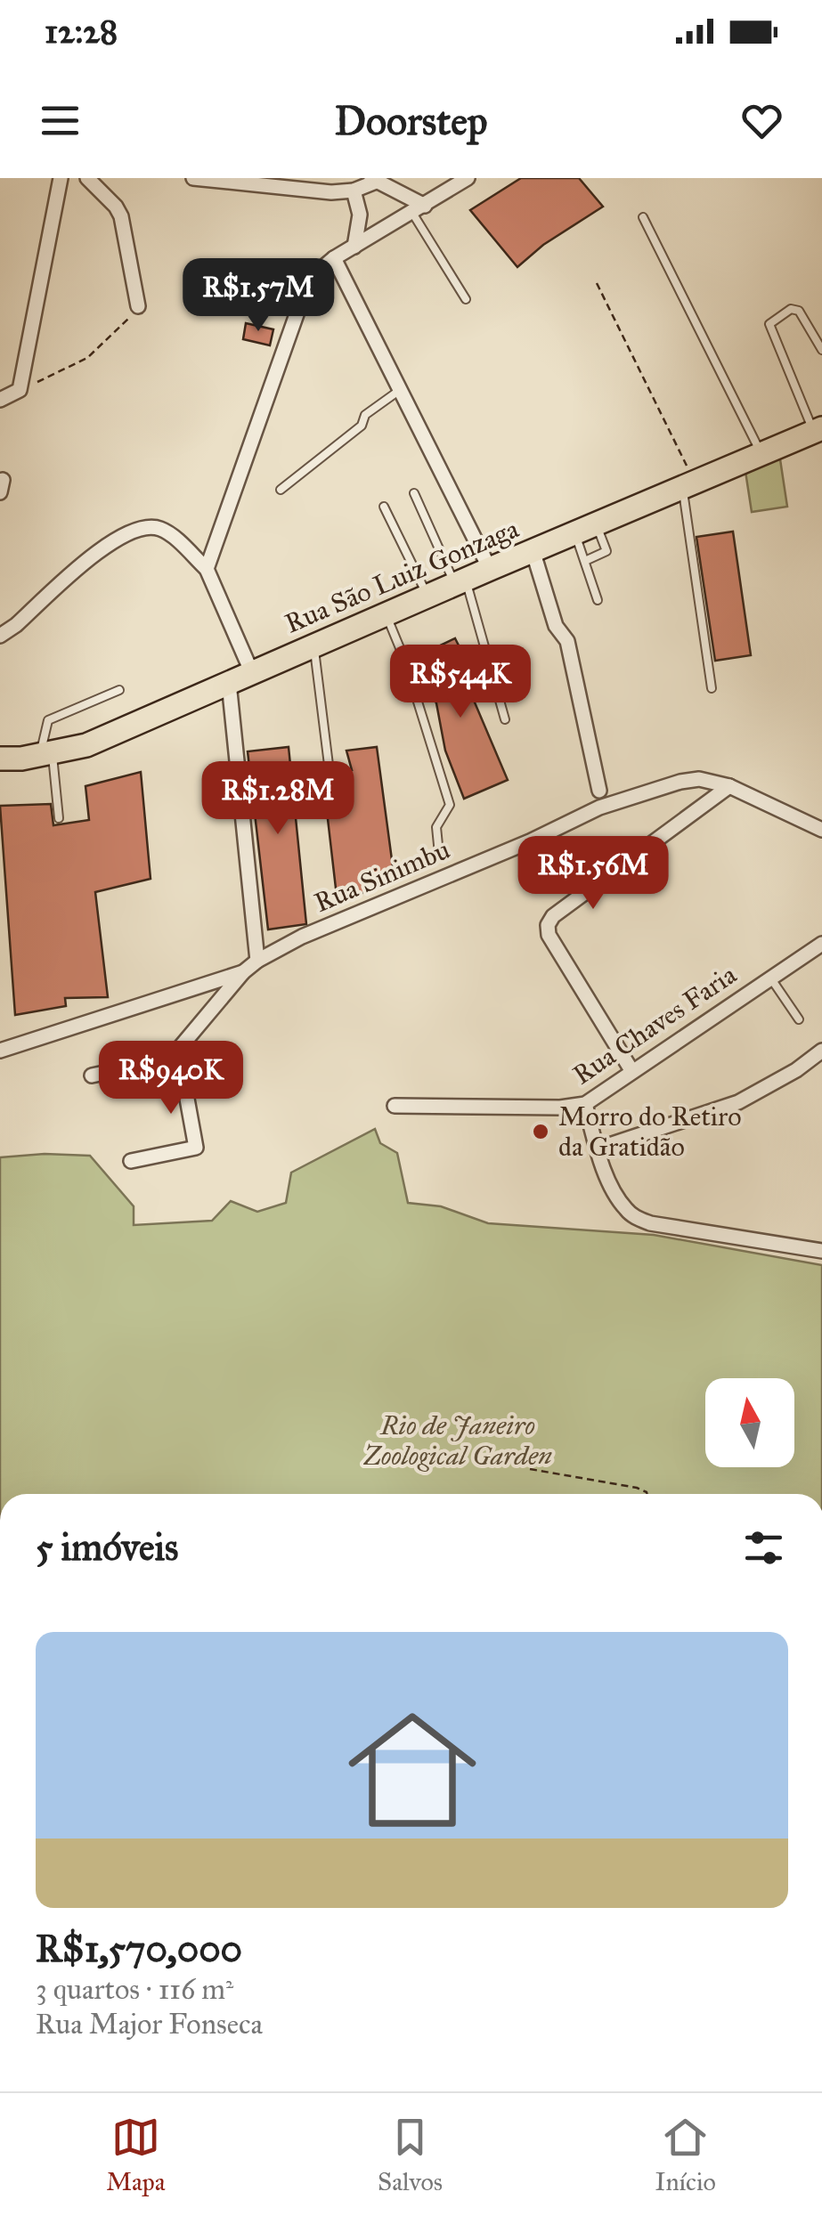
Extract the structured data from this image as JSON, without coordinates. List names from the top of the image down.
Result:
{
  "streets": {
    "main road": ["Rua São Luiz Gonzaga"],
    "street": ["Rua Sinimbu", "Rua Chaves Faria"]
  },
  "parks": ["Rio de Janeiro Zoological Garden"],
  "places": ["Morro do Retiro da Gratidão"],
  "north": "top",
  "page": {
    "status": "12:28",
    "header": "Doorstep",
    "price": [
      "R$1.57M",
      "R$544K",
      "R$1.28M",
      "R$1.56M",
      "R$940K"
    ],
    "heading": "5 imóveis",
    "list": [
      {
        "name": "R$1,570,000",
        "note": "3 quartos · 116 m² · Rua Major Fonseca"
      }
    ],
    "tabs": ["Mapa", "Salvos", "Início"]
  }
}
